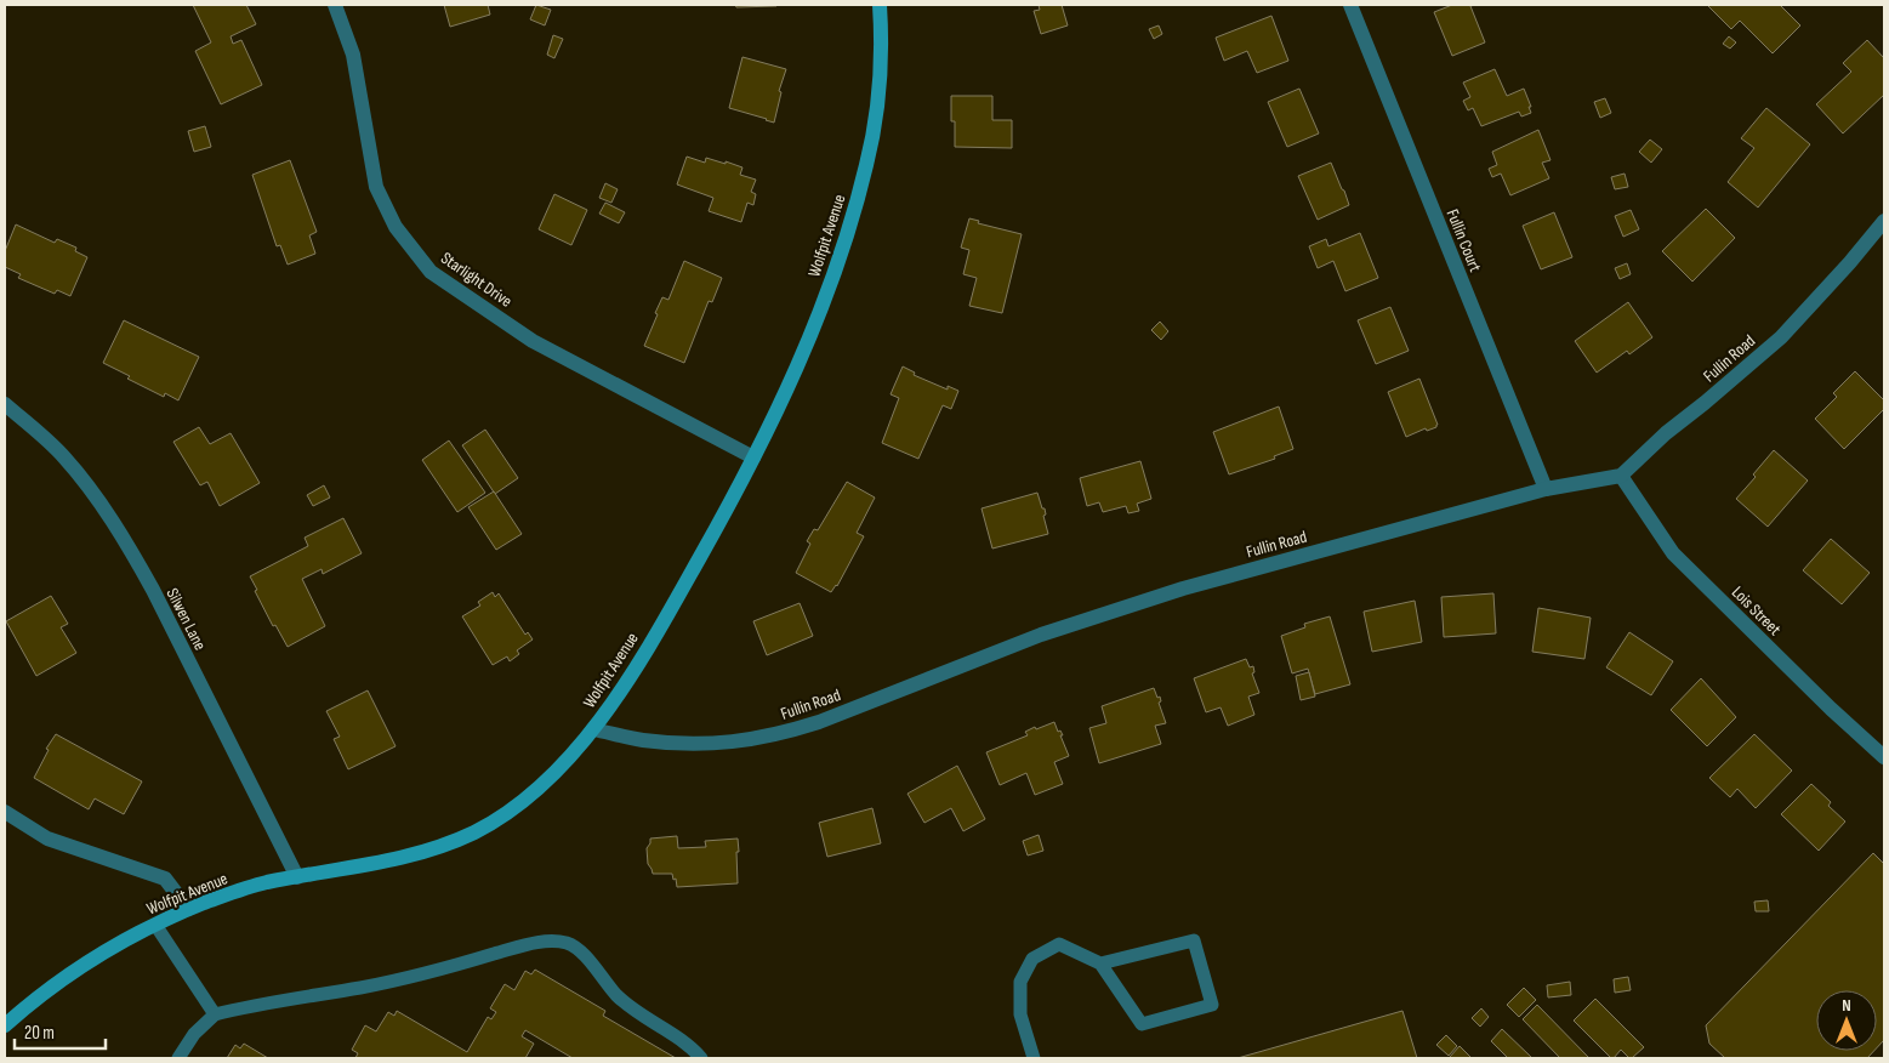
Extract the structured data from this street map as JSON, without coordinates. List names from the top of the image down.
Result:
{
  "streets": {
    "street": [
      "Wolfpit Avenue",
      "Fullin Court",
      "Starlight Drive",
      "Fullin Road",
      "Lois Street",
      "Silwen Lane"
    ]
  },
  "crossings": [
    ["Wolfpit Avenue", "Starlight Drive"],
    ["Wolfpit Avenue", "Fullin Road"],
    ["Wolfpit Avenue", "Silwen Lane"],
    ["Fullin Court", "Fullin Road"],
    ["Fullin Road", "Lois Street"]
  ],
  "scale_bar": "20 m",
  "north": "top"
}
